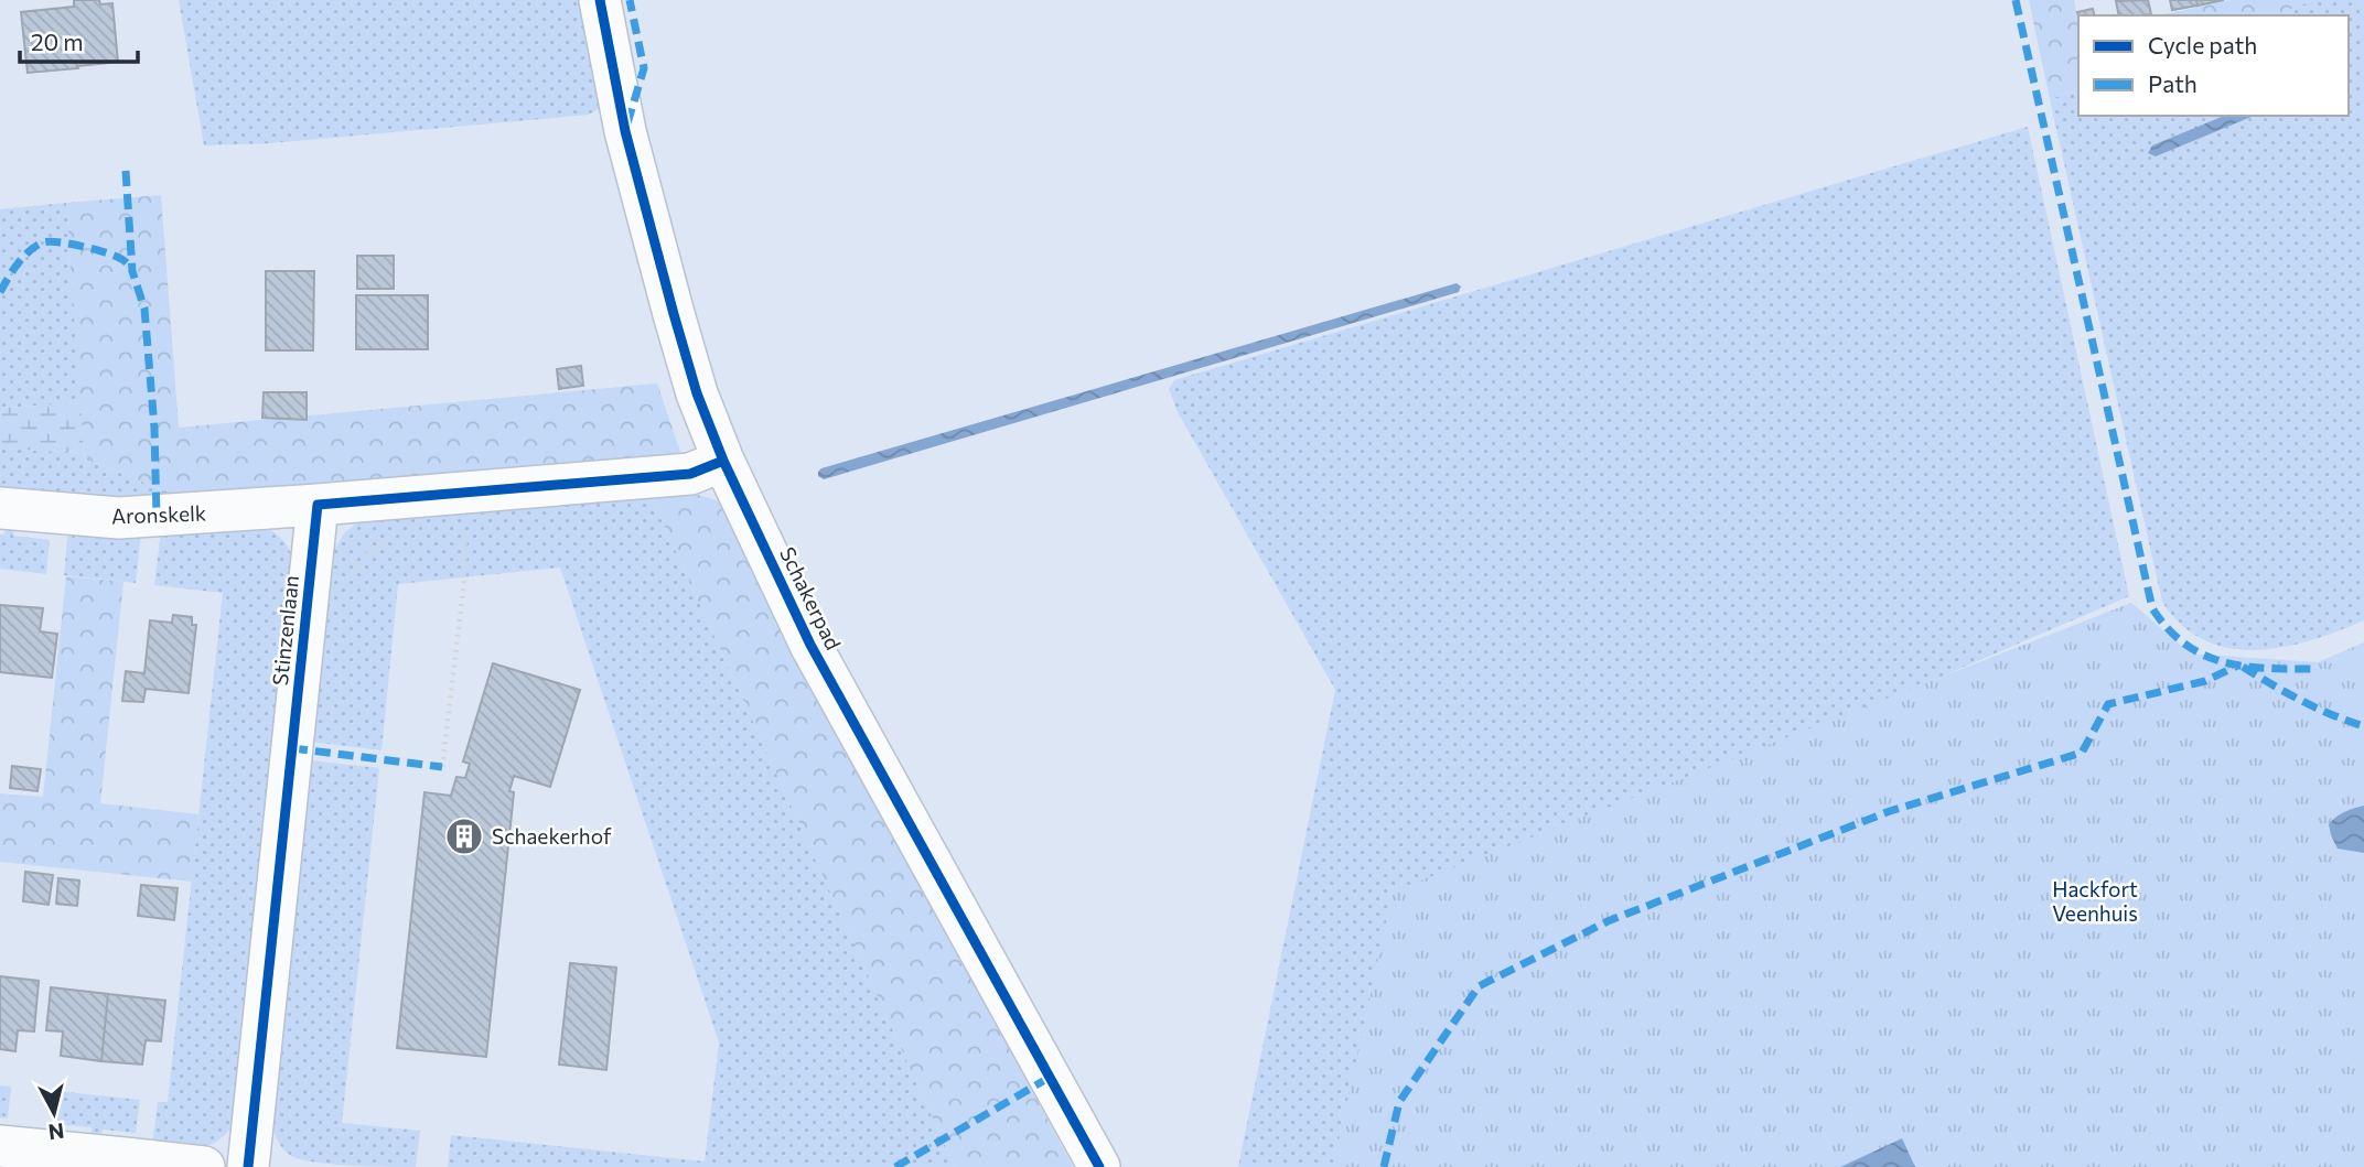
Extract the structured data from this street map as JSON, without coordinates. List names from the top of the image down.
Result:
{
  "streets": {
    "street": ["Aronskelk", "Schakerpad", "Stinzenlaan"]
  },
  "crossings": [
    ["Aronskelk", "Stinzenlaan"]
  ],
  "parks": ["Hackfort Veenhuis"],
  "places": {
    "building": ["Schaekerhof"]
  },
  "legend": ["Cycle path", "Path"],
  "scale_bar": "20 m",
  "north": "bottom"
}
